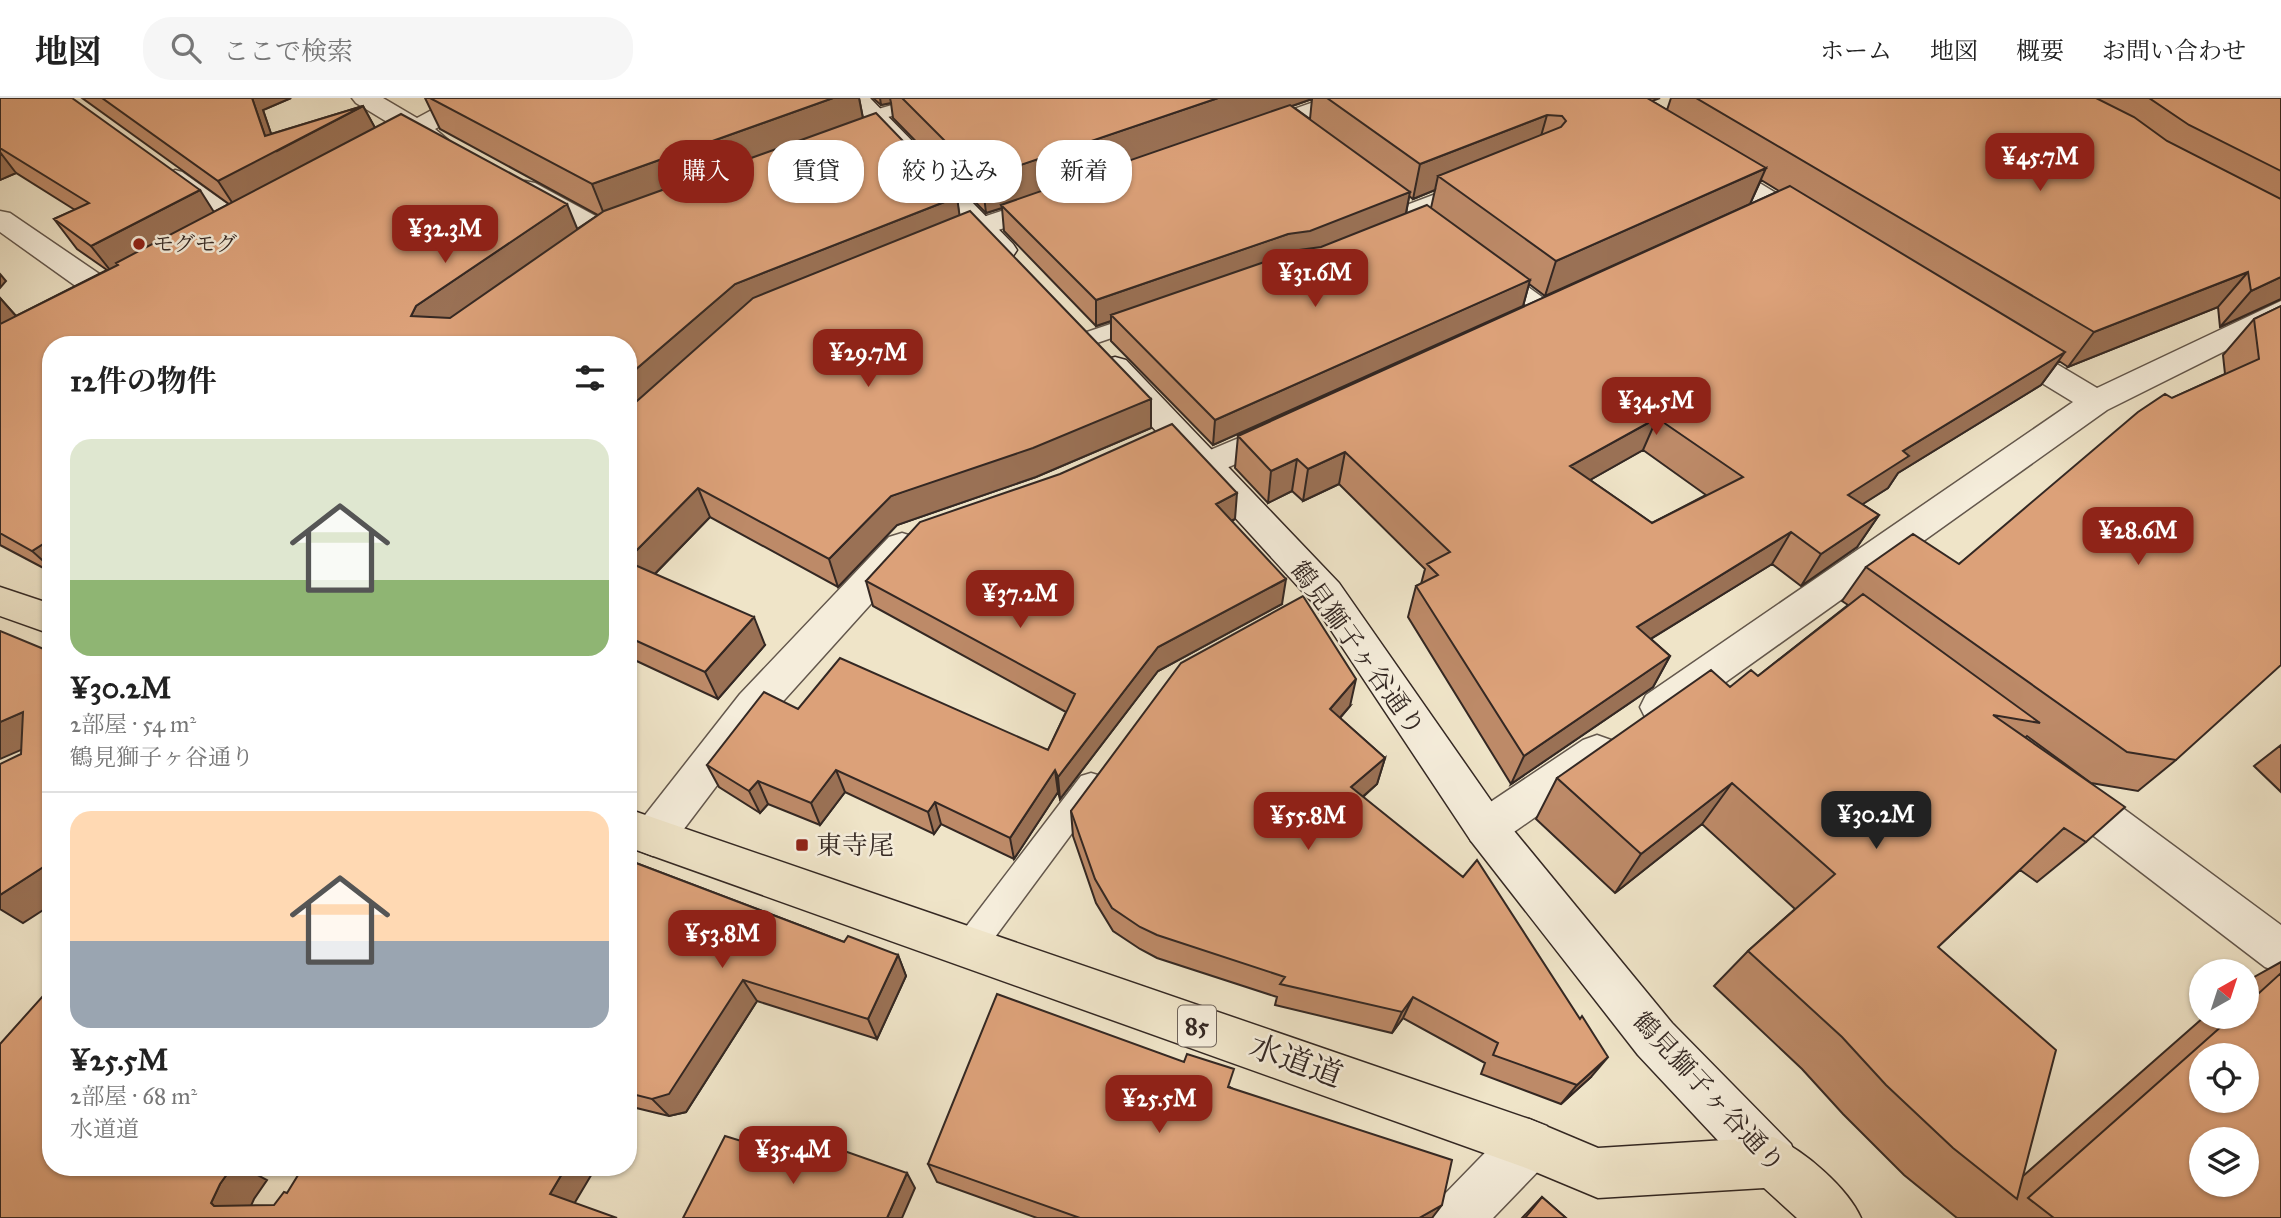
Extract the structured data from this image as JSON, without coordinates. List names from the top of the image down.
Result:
{
  "streets": {
    "main road": ["鶴見獅子ヶ谷通り", "85", "水道道"]
  },
  "crossings": [
    ["鶴見獅子ヶ谷通り", "水道道"]
  ],
  "places": {
    "other": ["モグモグ"],
    "transit": ["東寺尾"]
  },
  "north": "top right",
  "page": {
    "header": "地図",
    "search": "ここで検索",
    "nav": [
      "ホーム",
      "地図",
      "概要",
      "お問い合わせ"
    ],
    "price": [
      "¥45.7M",
      "¥32.3M",
      "¥31.6M",
      "¥29.7M",
      "¥34.5M",
      "¥28.6M",
      "¥37.2M",
      "¥30.2M",
      "¥55.8M",
      "¥53.8M",
      "¥25.5M",
      "¥35.4M"
    ],
    "chip": [
      "購入",
      "賃貸",
      "絞り込み",
      "新着"
    ],
    "heading": "12件の物件",
    "list": [
      {
        "name": "¥30.2M",
        "note": "2部屋 · 54 m² · 鶴見獅子ヶ谷通り"
      },
      {
        "name": "¥25.5M",
        "note": "2部屋 · 68 m² · 水道道"
      }
    ]
  }
}
